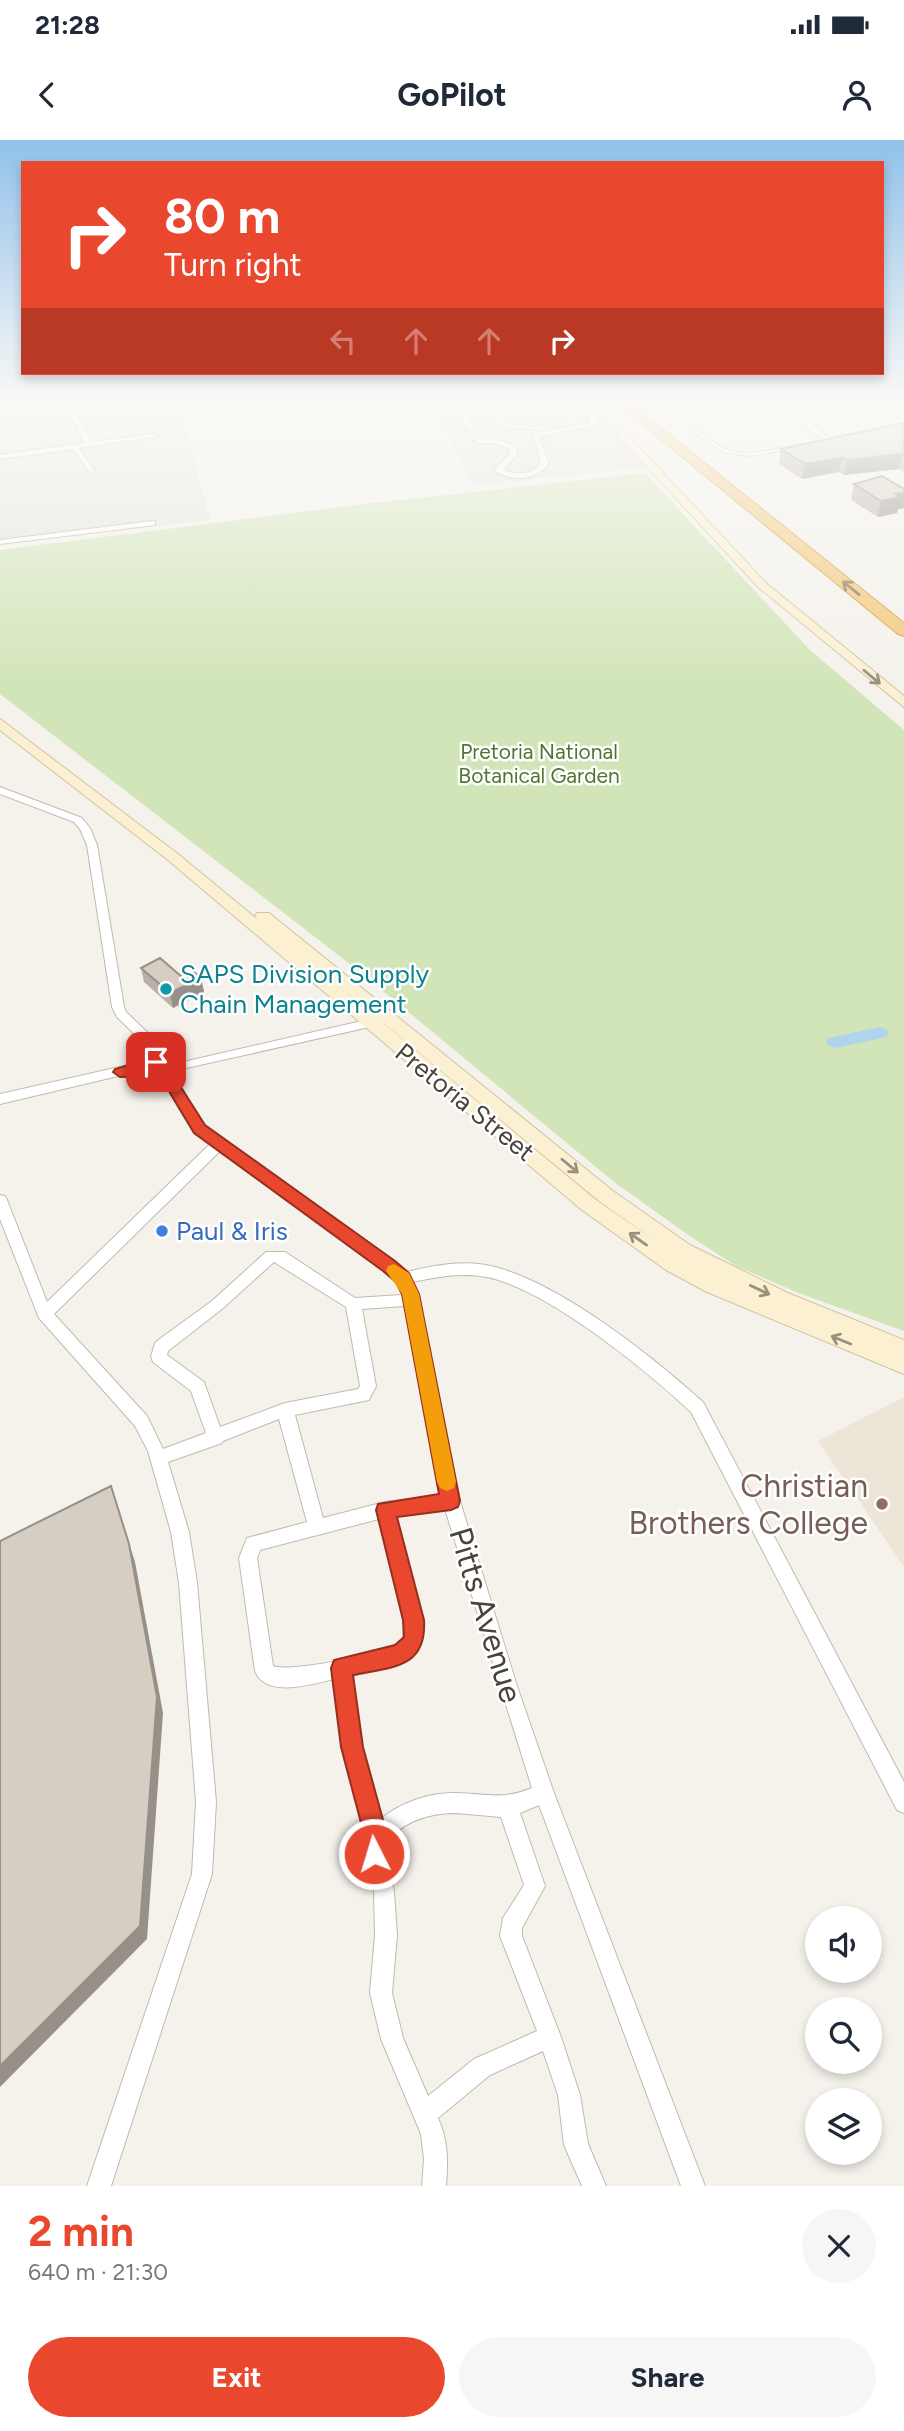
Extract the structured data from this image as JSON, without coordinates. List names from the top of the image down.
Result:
{
  "streets": {
    "main road": ["Pretoria Street"],
    "street": ["Pitts Avenue"]
  },
  "parks": ["Pretoria National Botanical Garden"],
  "places": ["SAPS Division Supply Chain Management", "Paul & Iris", "Christian Brothers College"],
  "page": {
    "status": "21:28",
    "header": "GoPilot",
    "turn": ["80 m", "Turn right"],
    "heading": ["2 min", "640 m · 21:30"],
    "buttons": ["Exit", "Share"]
  }
}
